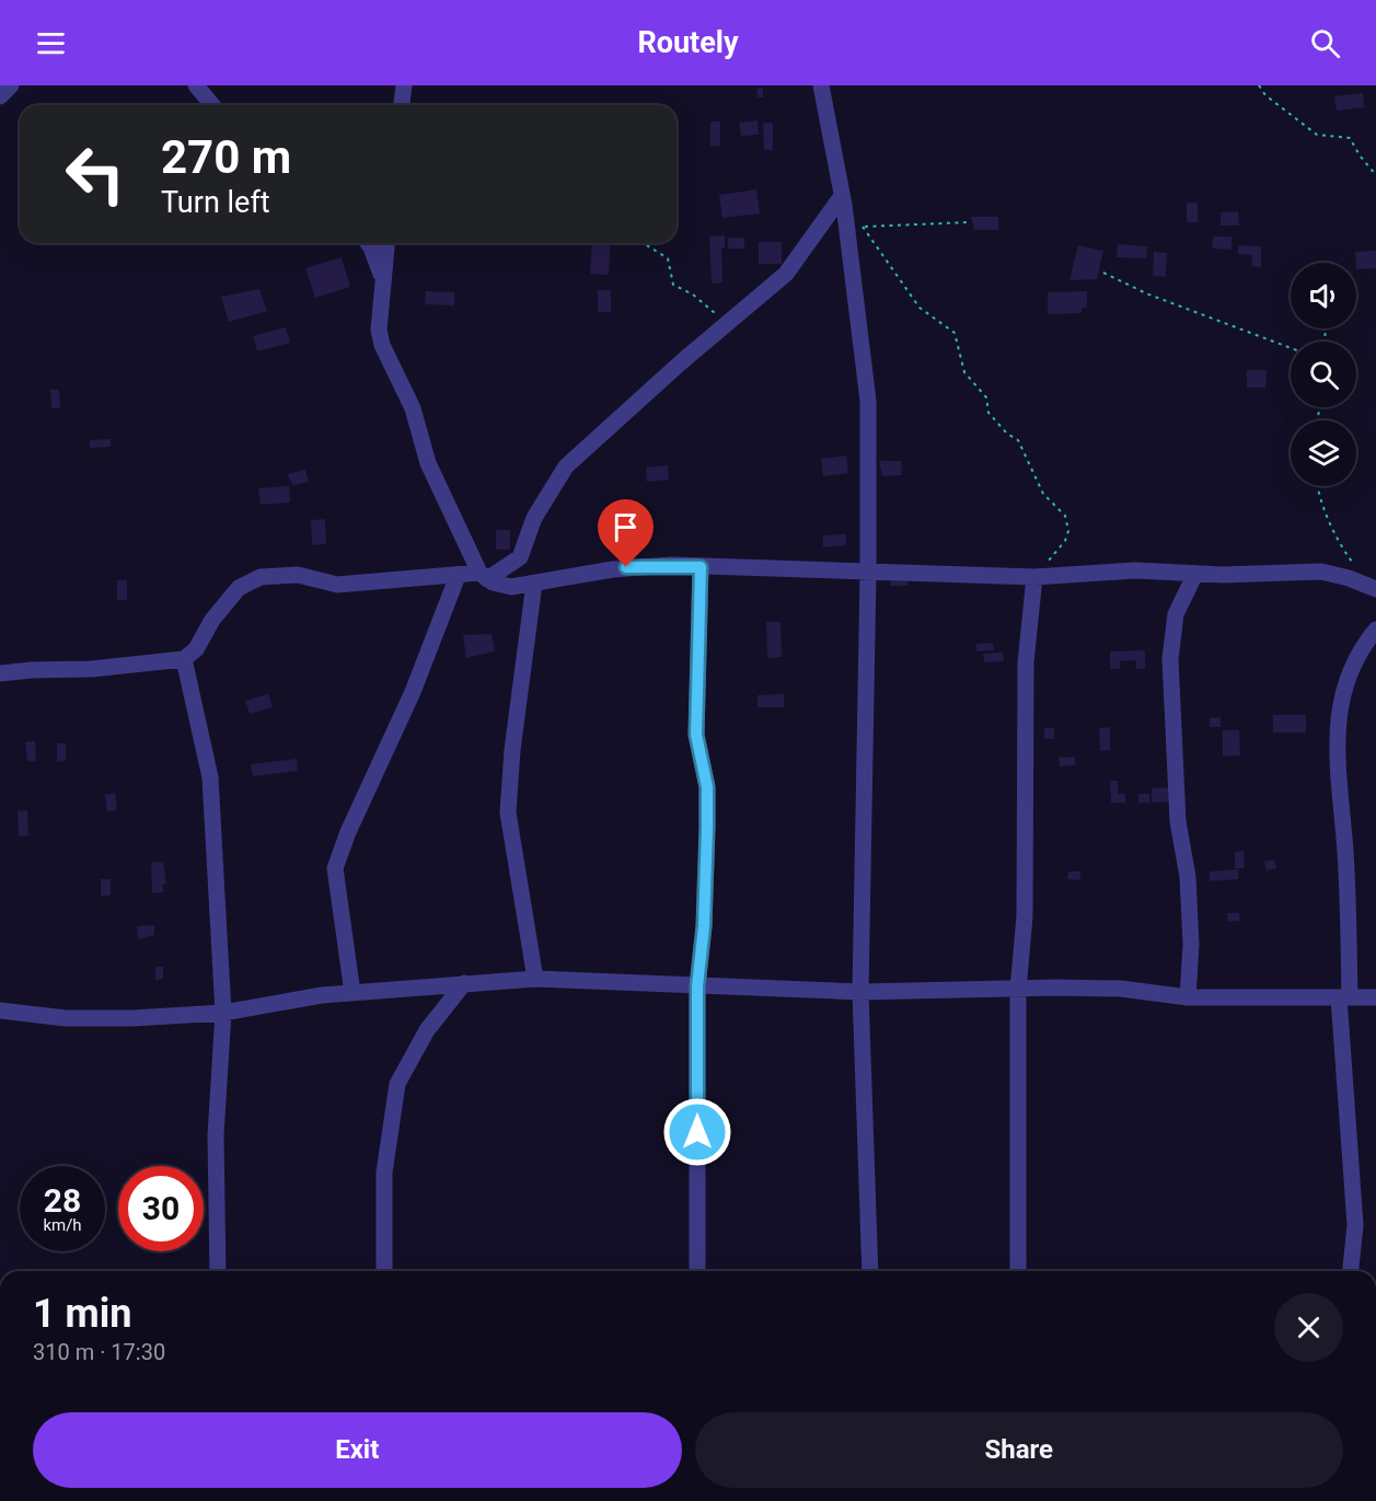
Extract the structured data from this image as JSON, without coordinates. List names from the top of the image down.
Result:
{
  "page": {
    "header": "Routely",
    "turn": ["270 m", "Turn left"],
    "speed": "28 km/h",
    "limit": "30",
    "heading": ["1 min", "310 m · 17:30"],
    "buttons": ["Exit", "Share"]
  }
}
